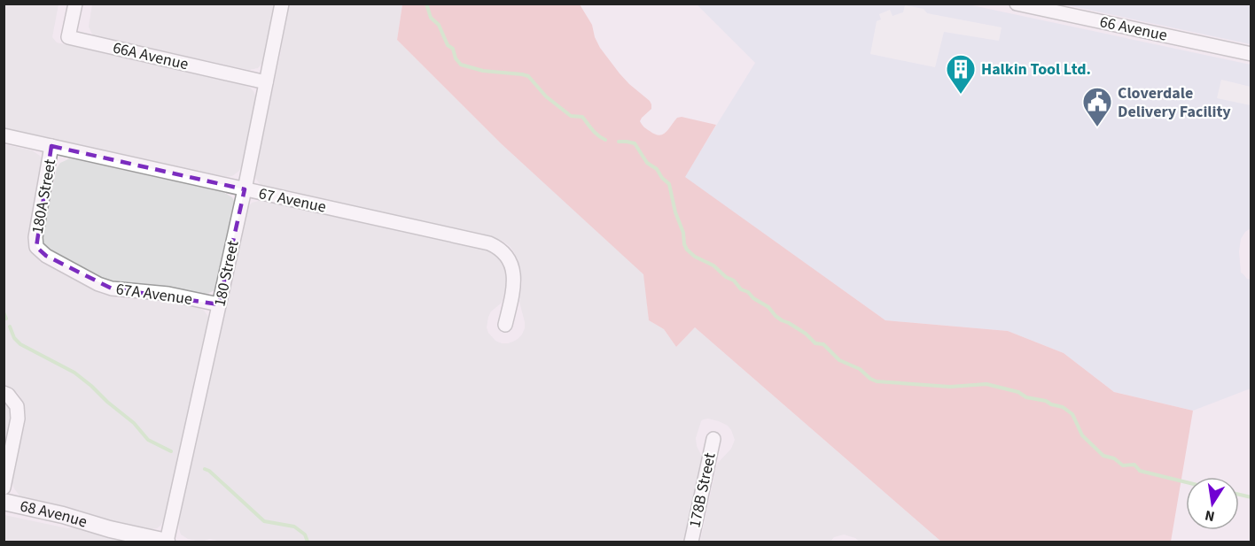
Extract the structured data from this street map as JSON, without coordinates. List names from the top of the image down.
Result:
{
  "streets": {
    "street": [
      "66 Avenue",
      "66A Avenue",
      "180A Street",
      "67 Avenue",
      "180 Street",
      "67A Avenue",
      "178B Street",
      "68 Avenue"
    ]
  },
  "crossings": [
    ["66A Avenue", "180 Street"],
    ["180A Street", "67 Avenue"],
    ["180A Street", "67A Avenue"],
    ["67 Avenue", "180 Street"],
    ["180 Street", "67A Avenue"],
    ["180 Street", "68 Avenue"]
  ],
  "places": {
    "building": ["Halkin Tool Ltd."],
    "public building": ["Cloverdale Delivery Facility"]
  },
  "north": "bottom"
}
